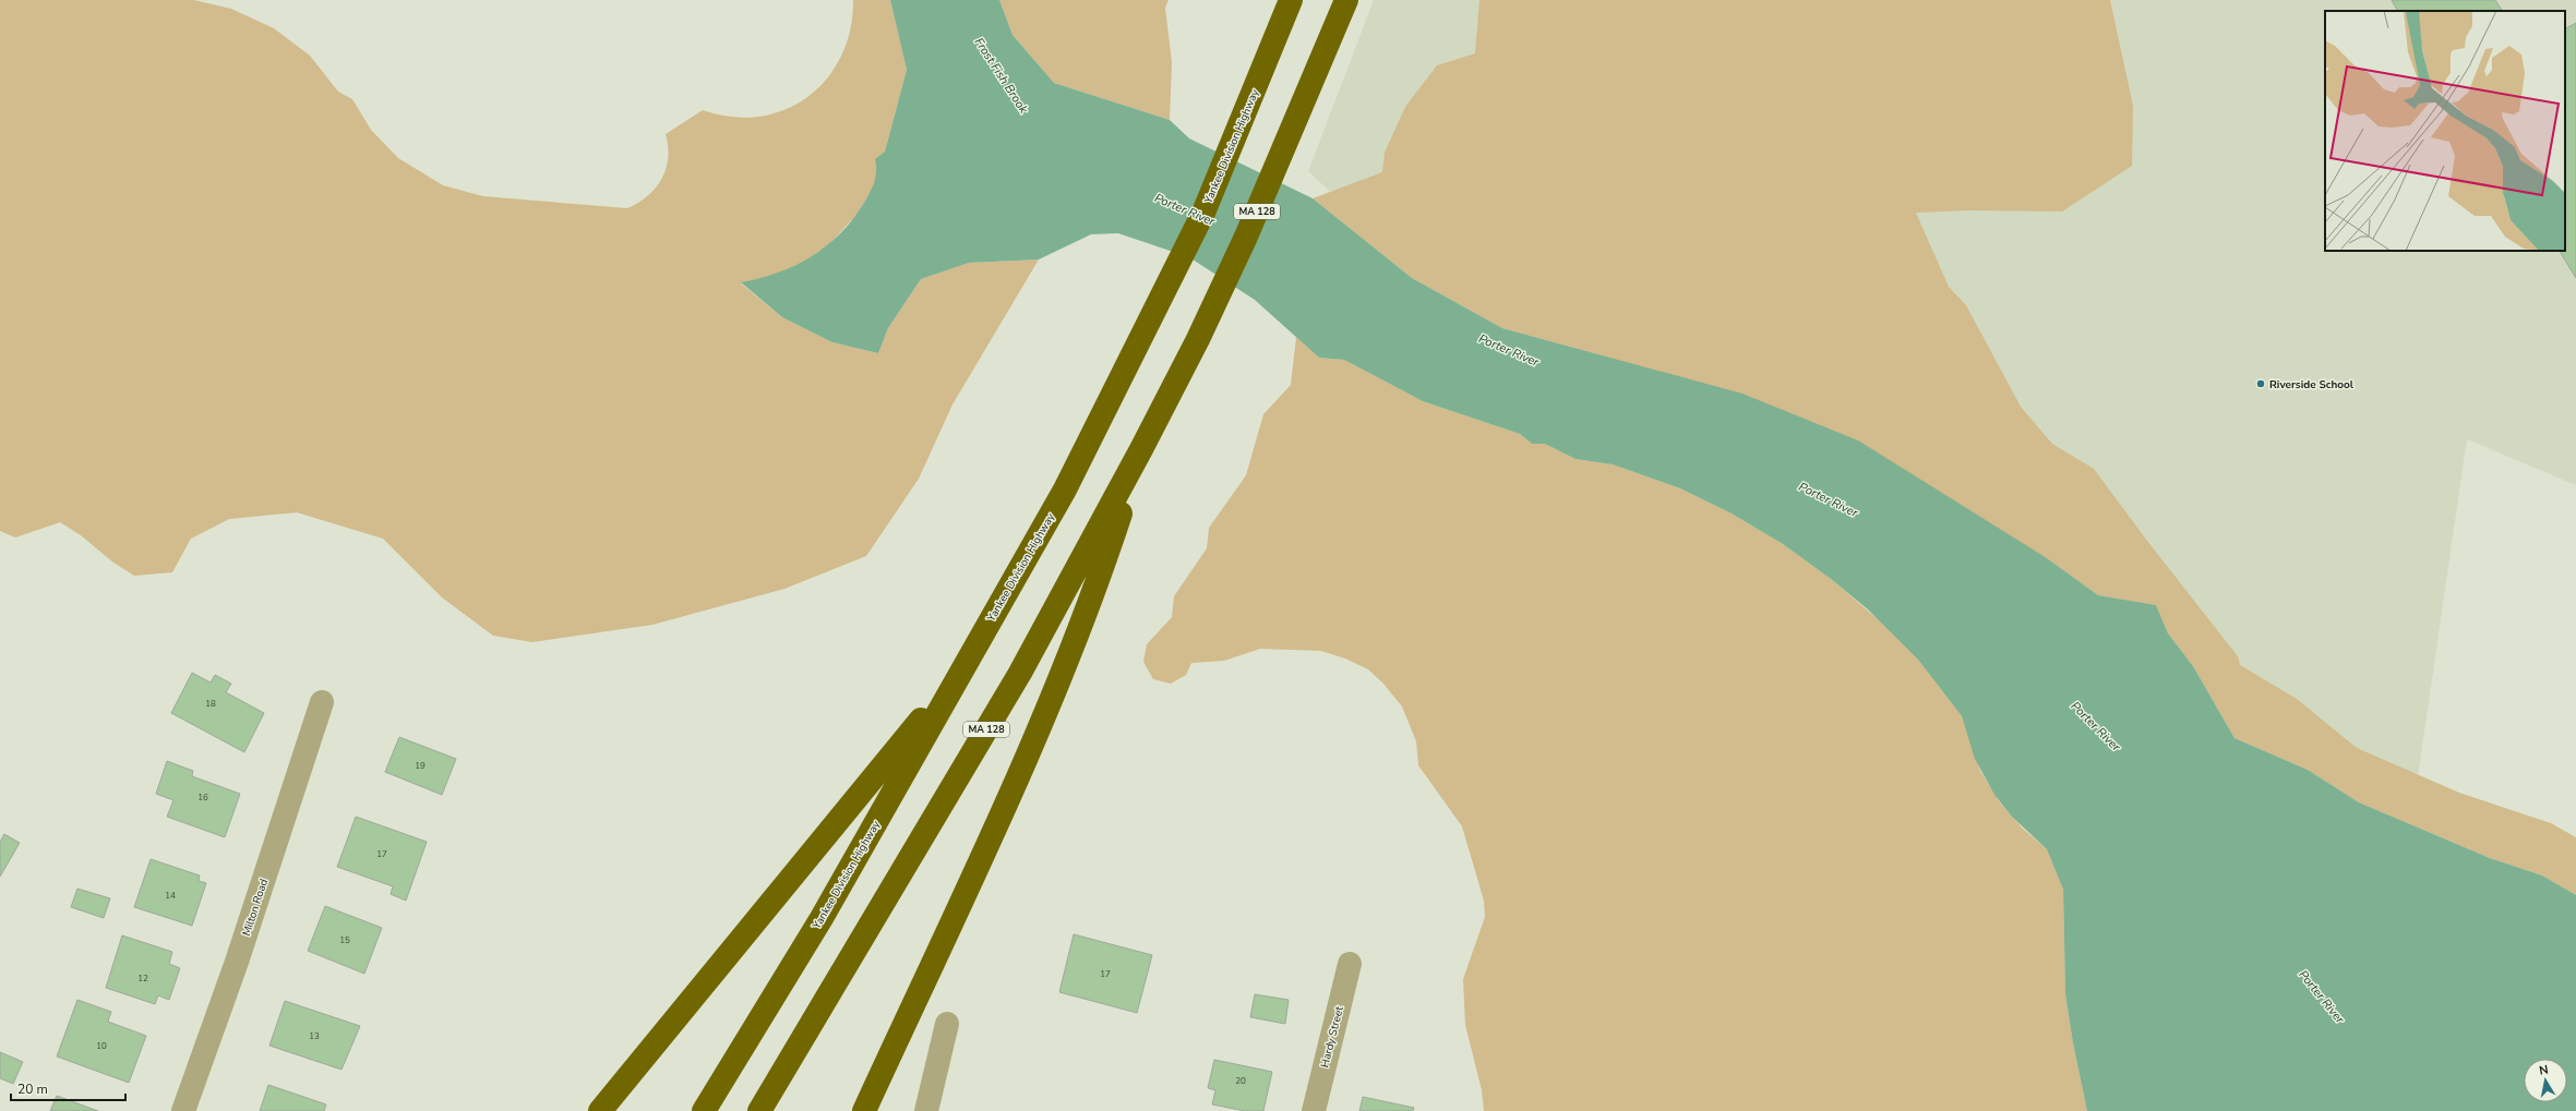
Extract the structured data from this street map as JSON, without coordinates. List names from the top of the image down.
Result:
{
  "streets": {
    "highway": ["Yankee Division Highway", "MA 128"],
    "street": ["Milton Road", "Hardy Street"]
  },
  "water": ["Frost Fish Brook", "Porter River"],
  "places": ["Riverside School"],
  "house_numbers": [
    "18",
    "19",
    "16",
    "17",
    "14",
    "15",
    "17",
    "12",
    "13",
    "10",
    "20"
  ],
  "scale_bar": "20 m",
  "north": "top"
}
